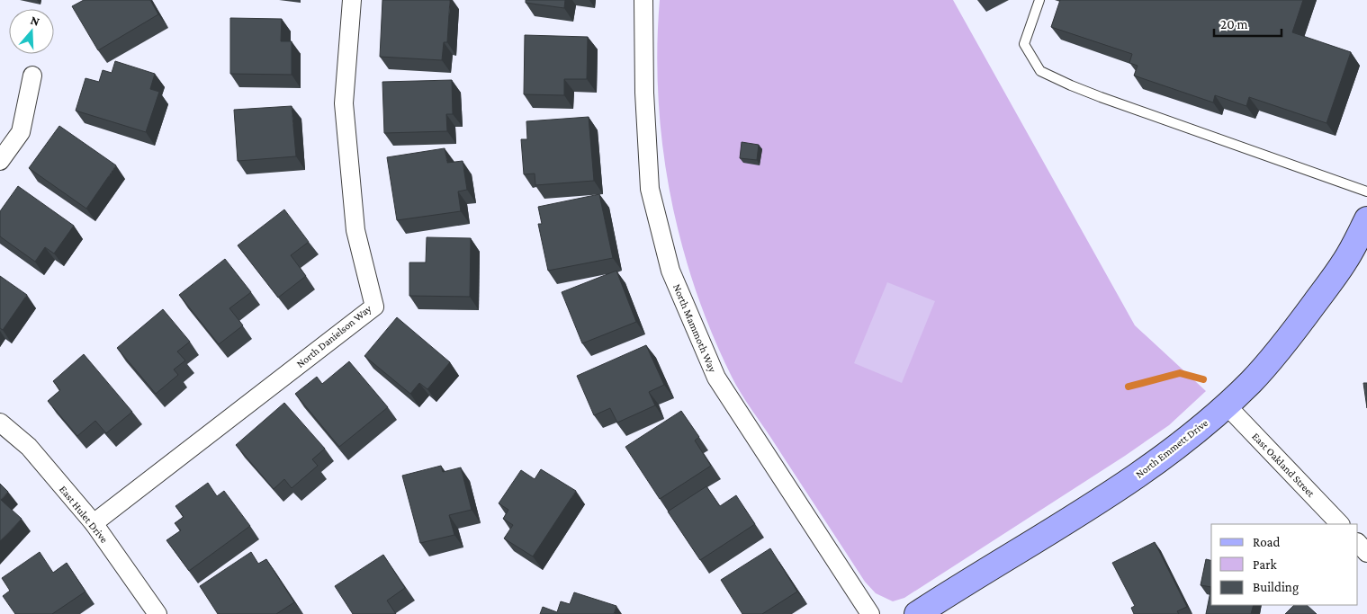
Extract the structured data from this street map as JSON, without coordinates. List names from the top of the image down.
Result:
{
  "streets": {
    "street": [
      "North Mammoth Way",
      "North Danielson Way",
      "North Emmett Drive",
      "East Oakland Street",
      "East Hulet Drive"
    ]
  },
  "crossings": [
    ["North Danielson Way", "East Hulet Drive"],
    ["North Emmett Drive", "East Oakland Street"]
  ],
  "legend": ["Road", "Park", "Building"],
  "scale_bar": "20 m",
  "north": "top"
}
